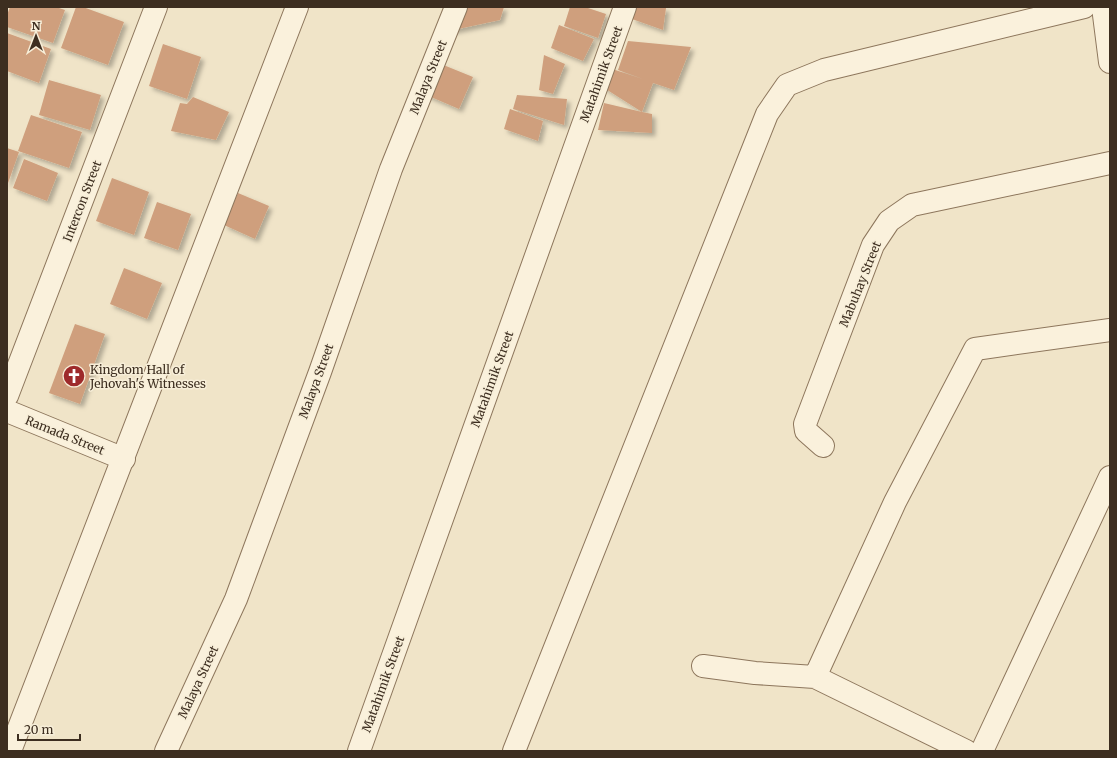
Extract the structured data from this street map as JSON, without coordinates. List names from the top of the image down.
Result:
{
  "streets": {
    "street": [
      "Matahimik Street",
      "Malaya Street",
      "Intercon Street",
      "Mabuhay Street",
      "Ramada Street"
    ]
  },
  "places": {
    "church": ["Kingdom Hall of Jehovah's Witnesses"]
  },
  "scale_bar": "20 m",
  "north": "top"
}
